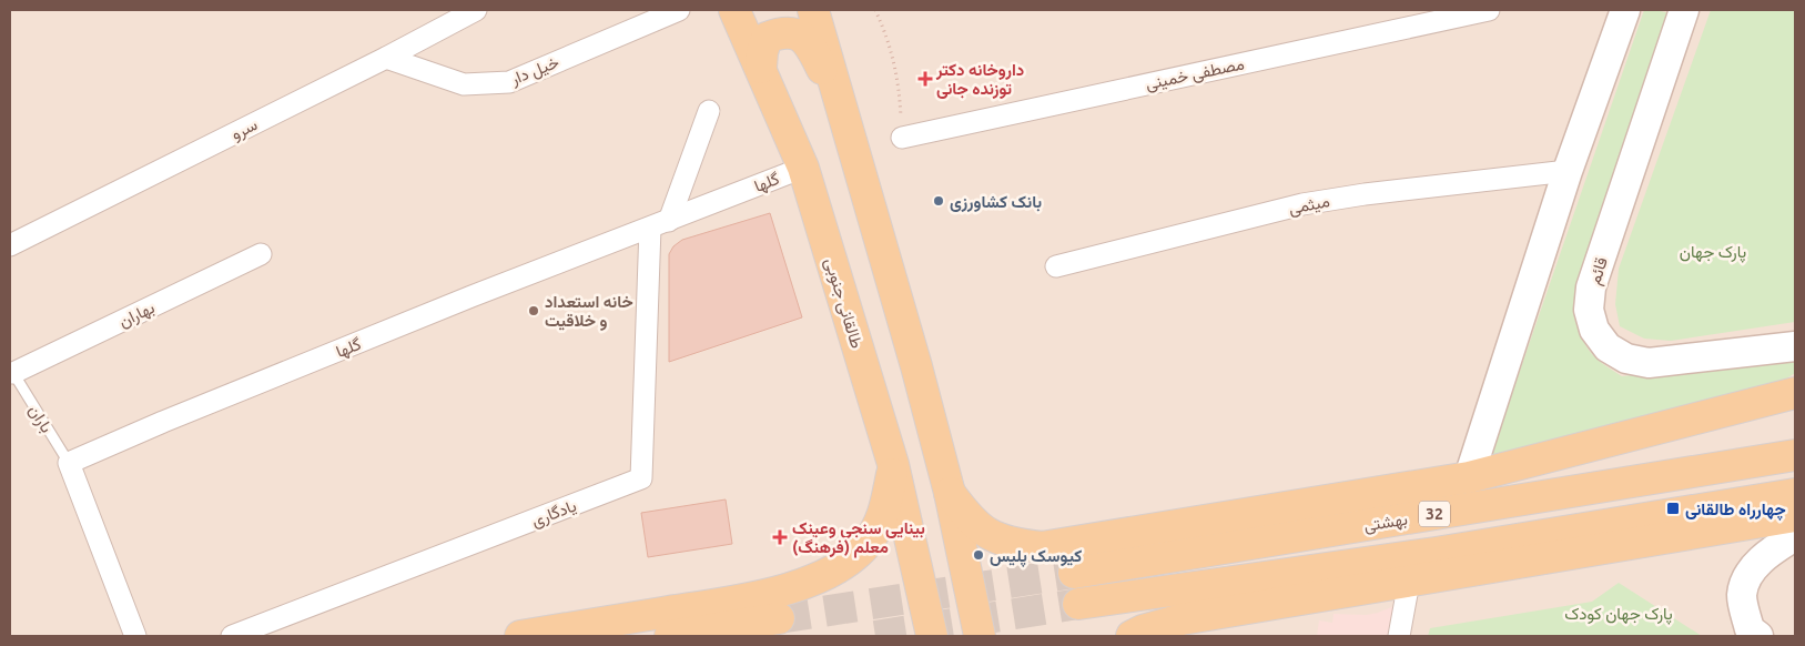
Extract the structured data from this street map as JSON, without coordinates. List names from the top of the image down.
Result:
{
  "streets": {
    "main road": [
      "قائم",
      "طالقانی جنوبی",
      "32",
      "بهشتى"
    ],
    "street": [
      "خیل دار",
      "مصطفی خمینی",
      "سرو",
      "گلها",
      "میثمی",
      "بهاران",
      "یادگاری"
    ],
    "lane": ["باران"]
  },
  "crossings": [
    ["خیل دار", "سرو"],
    ["گلها", "طالقانی جنوبی"],
    ["گلها", "باران"],
    ["گلها", "یادگاری"],
    ["بهاران", "باران"]
  ],
  "parks": ["پارک جهان", "پارک جهان کودک"],
  "places": {
    "health": ["داروخانه دکتر توزنده جانی", "بینایی سنجی وعینک معلم (فرهنگ)"],
    "other": ["بانک کشاورزی", "خانه استعداد و خلاقیت", "کیوسک پلیس"],
    "transit": ["چهارراه طالقانی"]
  }
}
